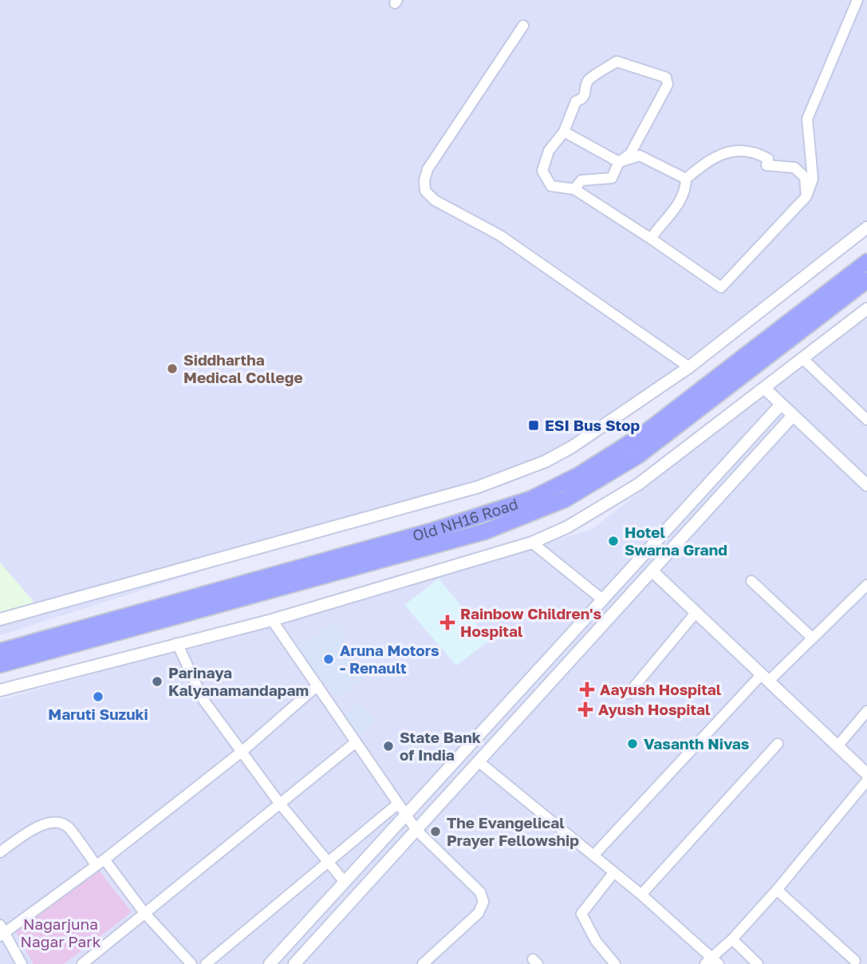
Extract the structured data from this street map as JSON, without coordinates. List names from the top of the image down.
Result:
{
  "streets": {
    "main road": ["Old NH16 Road"]
  },
  "parks": ["Nagarjuna Nagar Park"],
  "places": {
    "other": [
      "Siddhartha Medical College",
      "Hotel Swarna Grand",
      "Aruna Motors - Renault",
      "Parinaya Kalyanamandapam",
      "Maruti Suzuki",
      "Vasanth Nivas",
      "State Bank of India",
      "The Evangelical Prayer Fellowship"
    ],
    "transit": ["ESI Bus Stop"],
    "health": ["Rainbow Children's Hospital", "Aayush Hospital", "Ayush Hospital"]
  }
}
